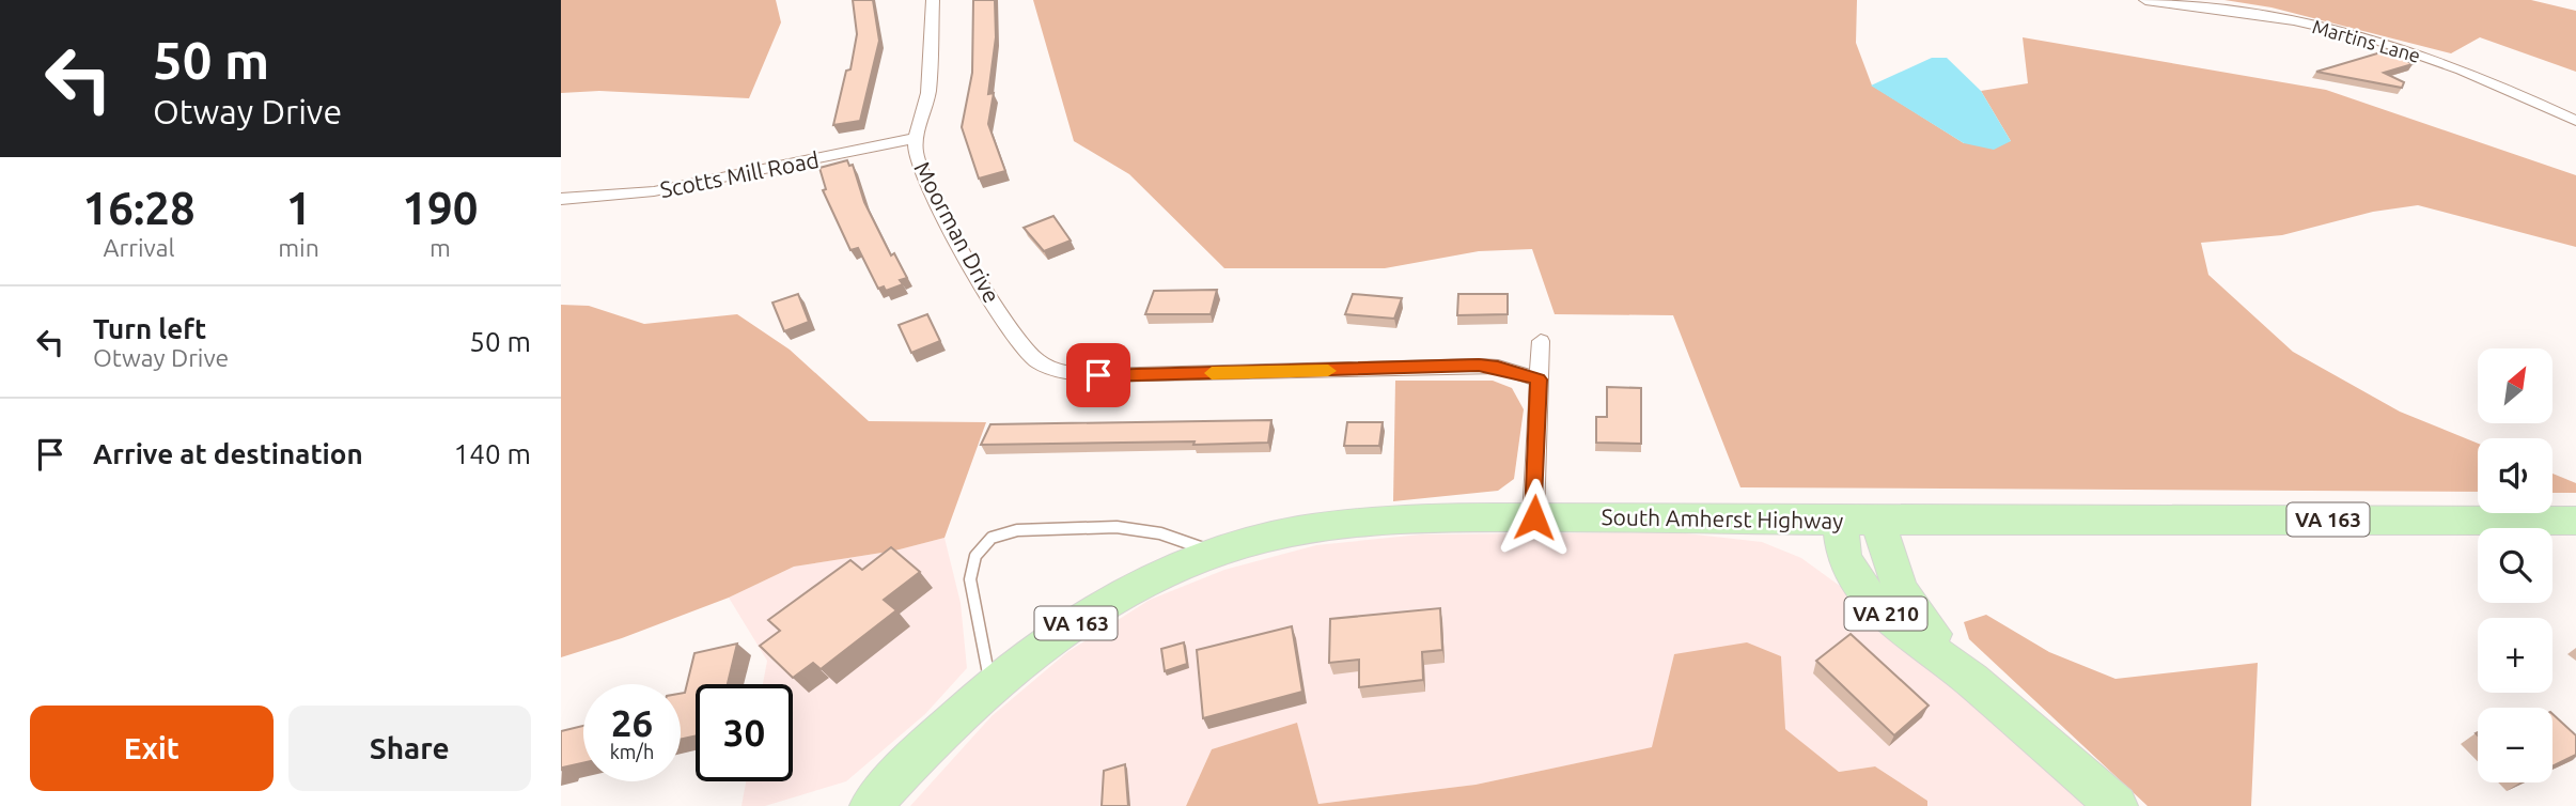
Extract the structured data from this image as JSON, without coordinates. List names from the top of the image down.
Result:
{
  "streets": {
    "main road": ["South Amherst Highway", "VA 163", "VA 210"],
    "street": ["Martins Lane", "Scotts Mill Road", "Moorman Drive"]
  },
  "crossings": [
    ["Scotts Mill Road", "Moorman Drive"],
    ["South Amherst Highway", "VA 210"]
  ],
  "north": "top right",
  "page": {
    "turn": ["50 m", "Otway Drive"],
    "eta": [
      "16:28",
      "Arrival",
      "1",
      "min",
      "190",
      "m"
    ],
    "list": [
      {
        "name": "Turn left",
        "note": "Otway Drive",
        "value": "50 m"
      },
      {
        "name": "Arrive at destination",
        "value": "140 m"
      }
    ],
    "map_buttons": ["+", "−"],
    "speed": "26 km/h",
    "limit": "30",
    "buttons": ["Exit", "Share"]
  }
}
